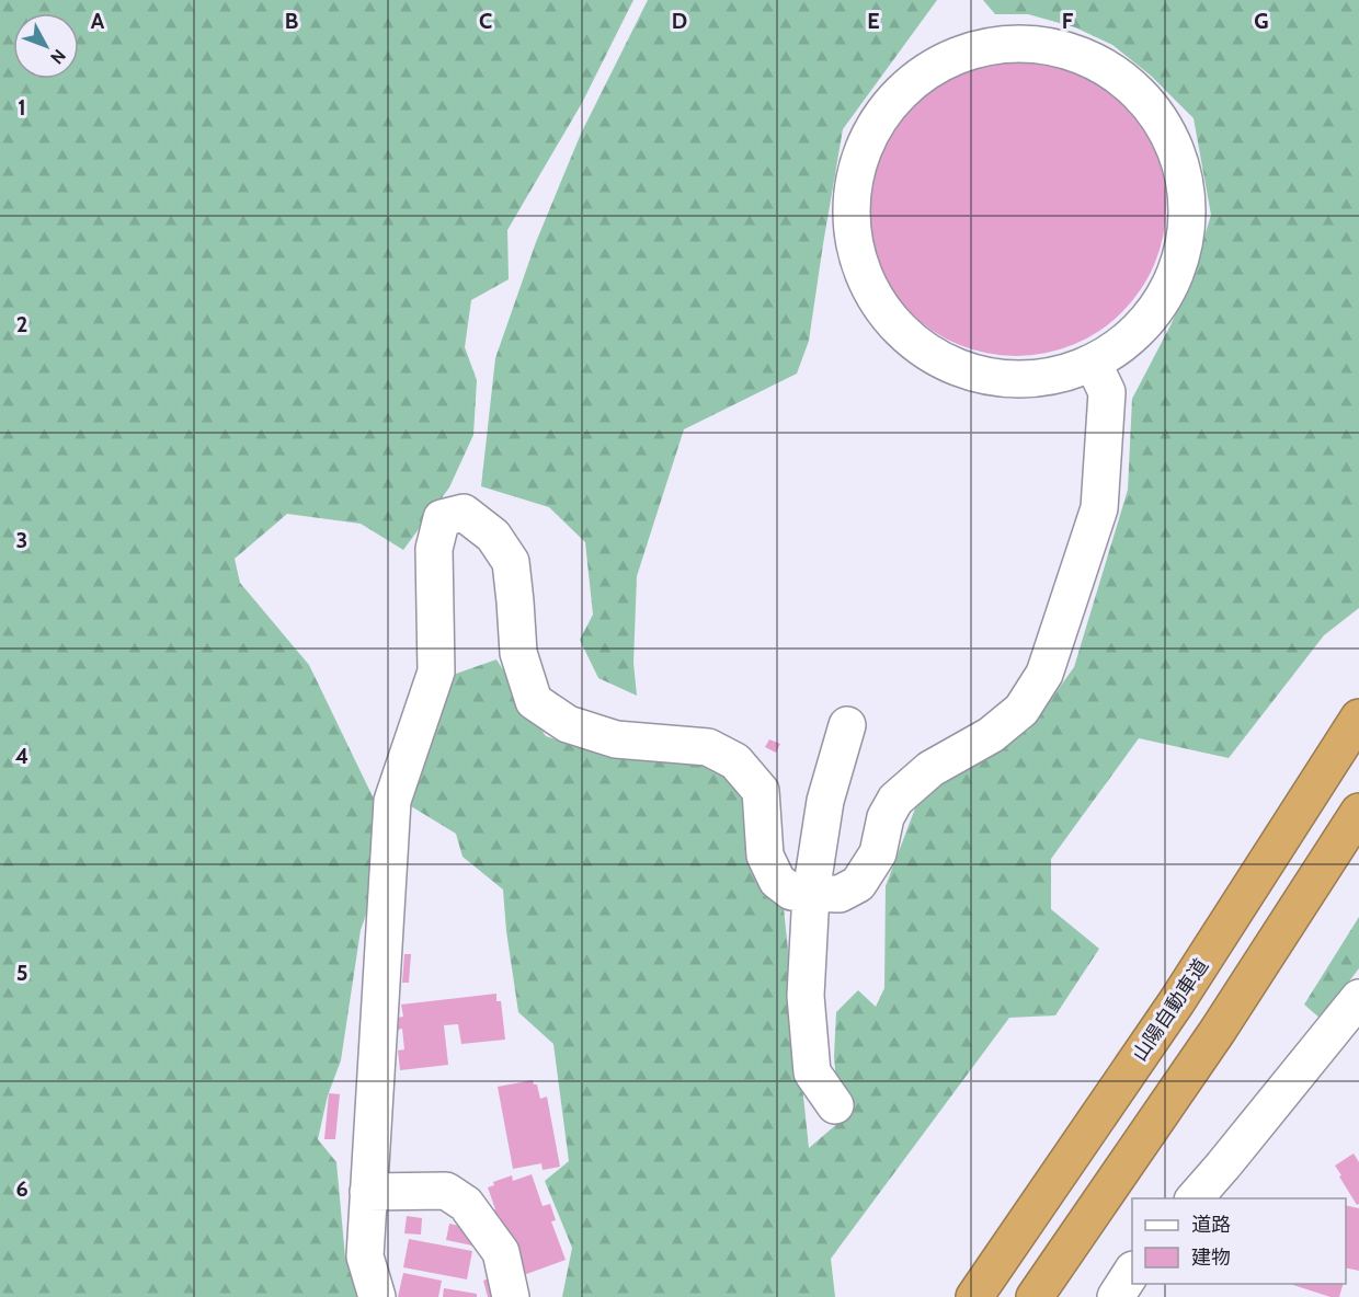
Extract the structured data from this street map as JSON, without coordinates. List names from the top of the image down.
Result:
{
  "streets": {
    "highway": ["山陽自動車道"]
  },
  "legend": ["道路", "建物"],
  "north": "bottom right",
  "grid": {
    "columns": [
      "A",
      "B",
      "C",
      "D",
      "E",
      "F",
      "G"
    ],
    "rows": [
      "1",
      "2",
      "3",
      "4",
      "5",
      "6"
    ]
  }
}
